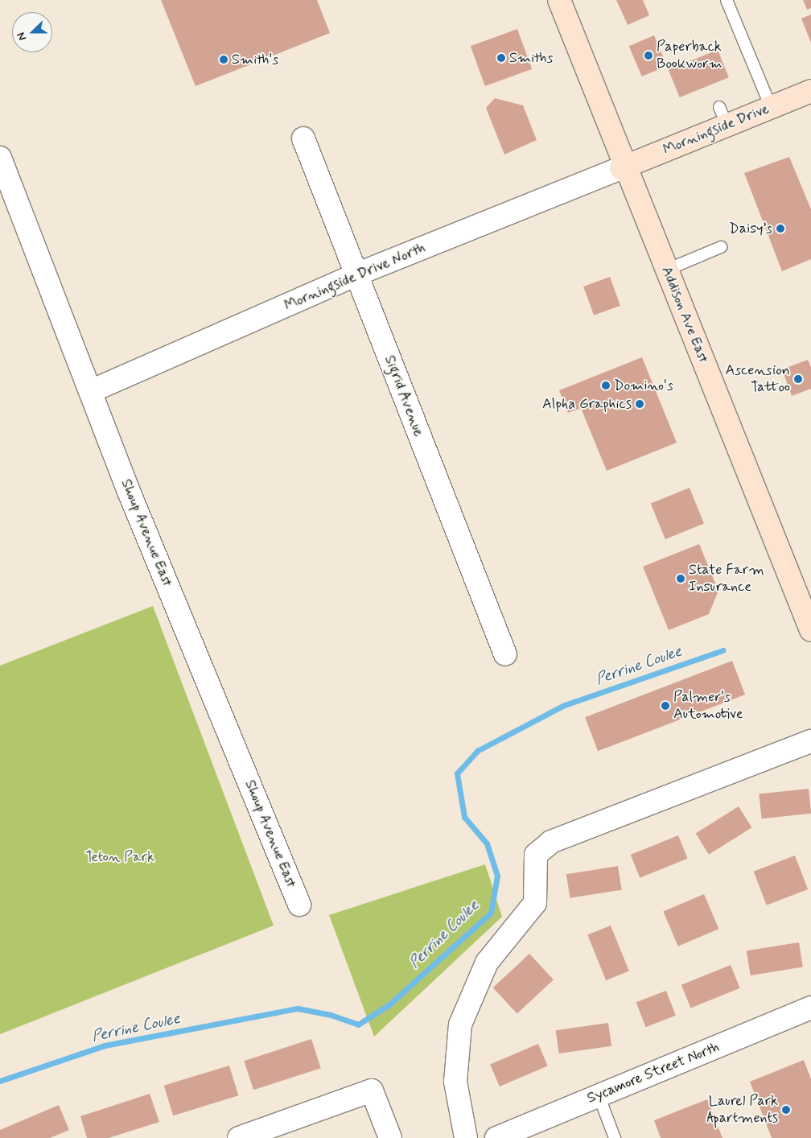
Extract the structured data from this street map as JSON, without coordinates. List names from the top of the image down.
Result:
{
  "streets": {
    "main road": ["Morningside Drive", "Addison Ave East"],
    "street": [
      "Morningside Drive North",
      "Sigrid Avenue",
      "Shoup Avenue East",
      "Sycamore Street North"
    ]
  },
  "crossings": [
    ["Morningside Drive", "Morningside Drive North"],
    ["Morningside Drive", "Addison Ave East"],
    ["Morningside Drive North", "Addison Ave East"],
    ["Morningside Drive North", "Sigrid Avenue"],
    ["Morningside Drive North", "Shoup Avenue East"]
  ],
  "water": ["Perrine Coulee"],
  "parks": ["Teton Park"],
  "places": [
    "Paperback Bookworm",
    "Smiths",
    "Smith's",
    "Daisy’s",
    "Ascension Tattoo",
    "Domino's",
    "Alpha Graphics",
    "State Farm Insurance",
    "Palmer's Automotive",
    "Laurel Park Apartments"
  ],
  "north": "left"
}
